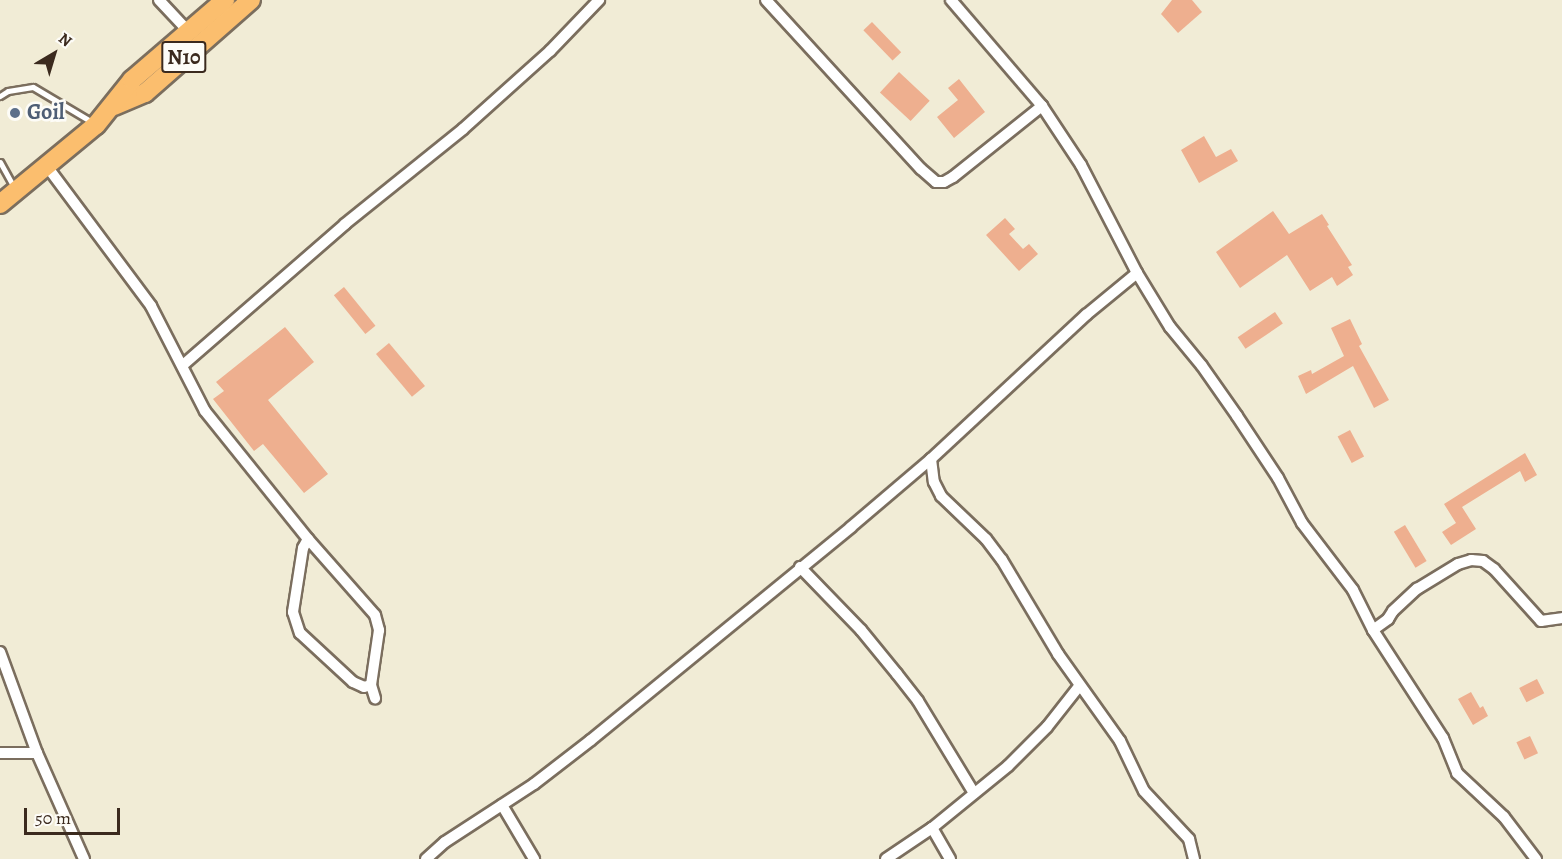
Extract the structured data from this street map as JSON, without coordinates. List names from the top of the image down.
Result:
{
  "streets": {
    "highway": ["N10"]
  },
  "places": ["Goil"],
  "scale_bar": "50 m",
  "north": "top right"
}
